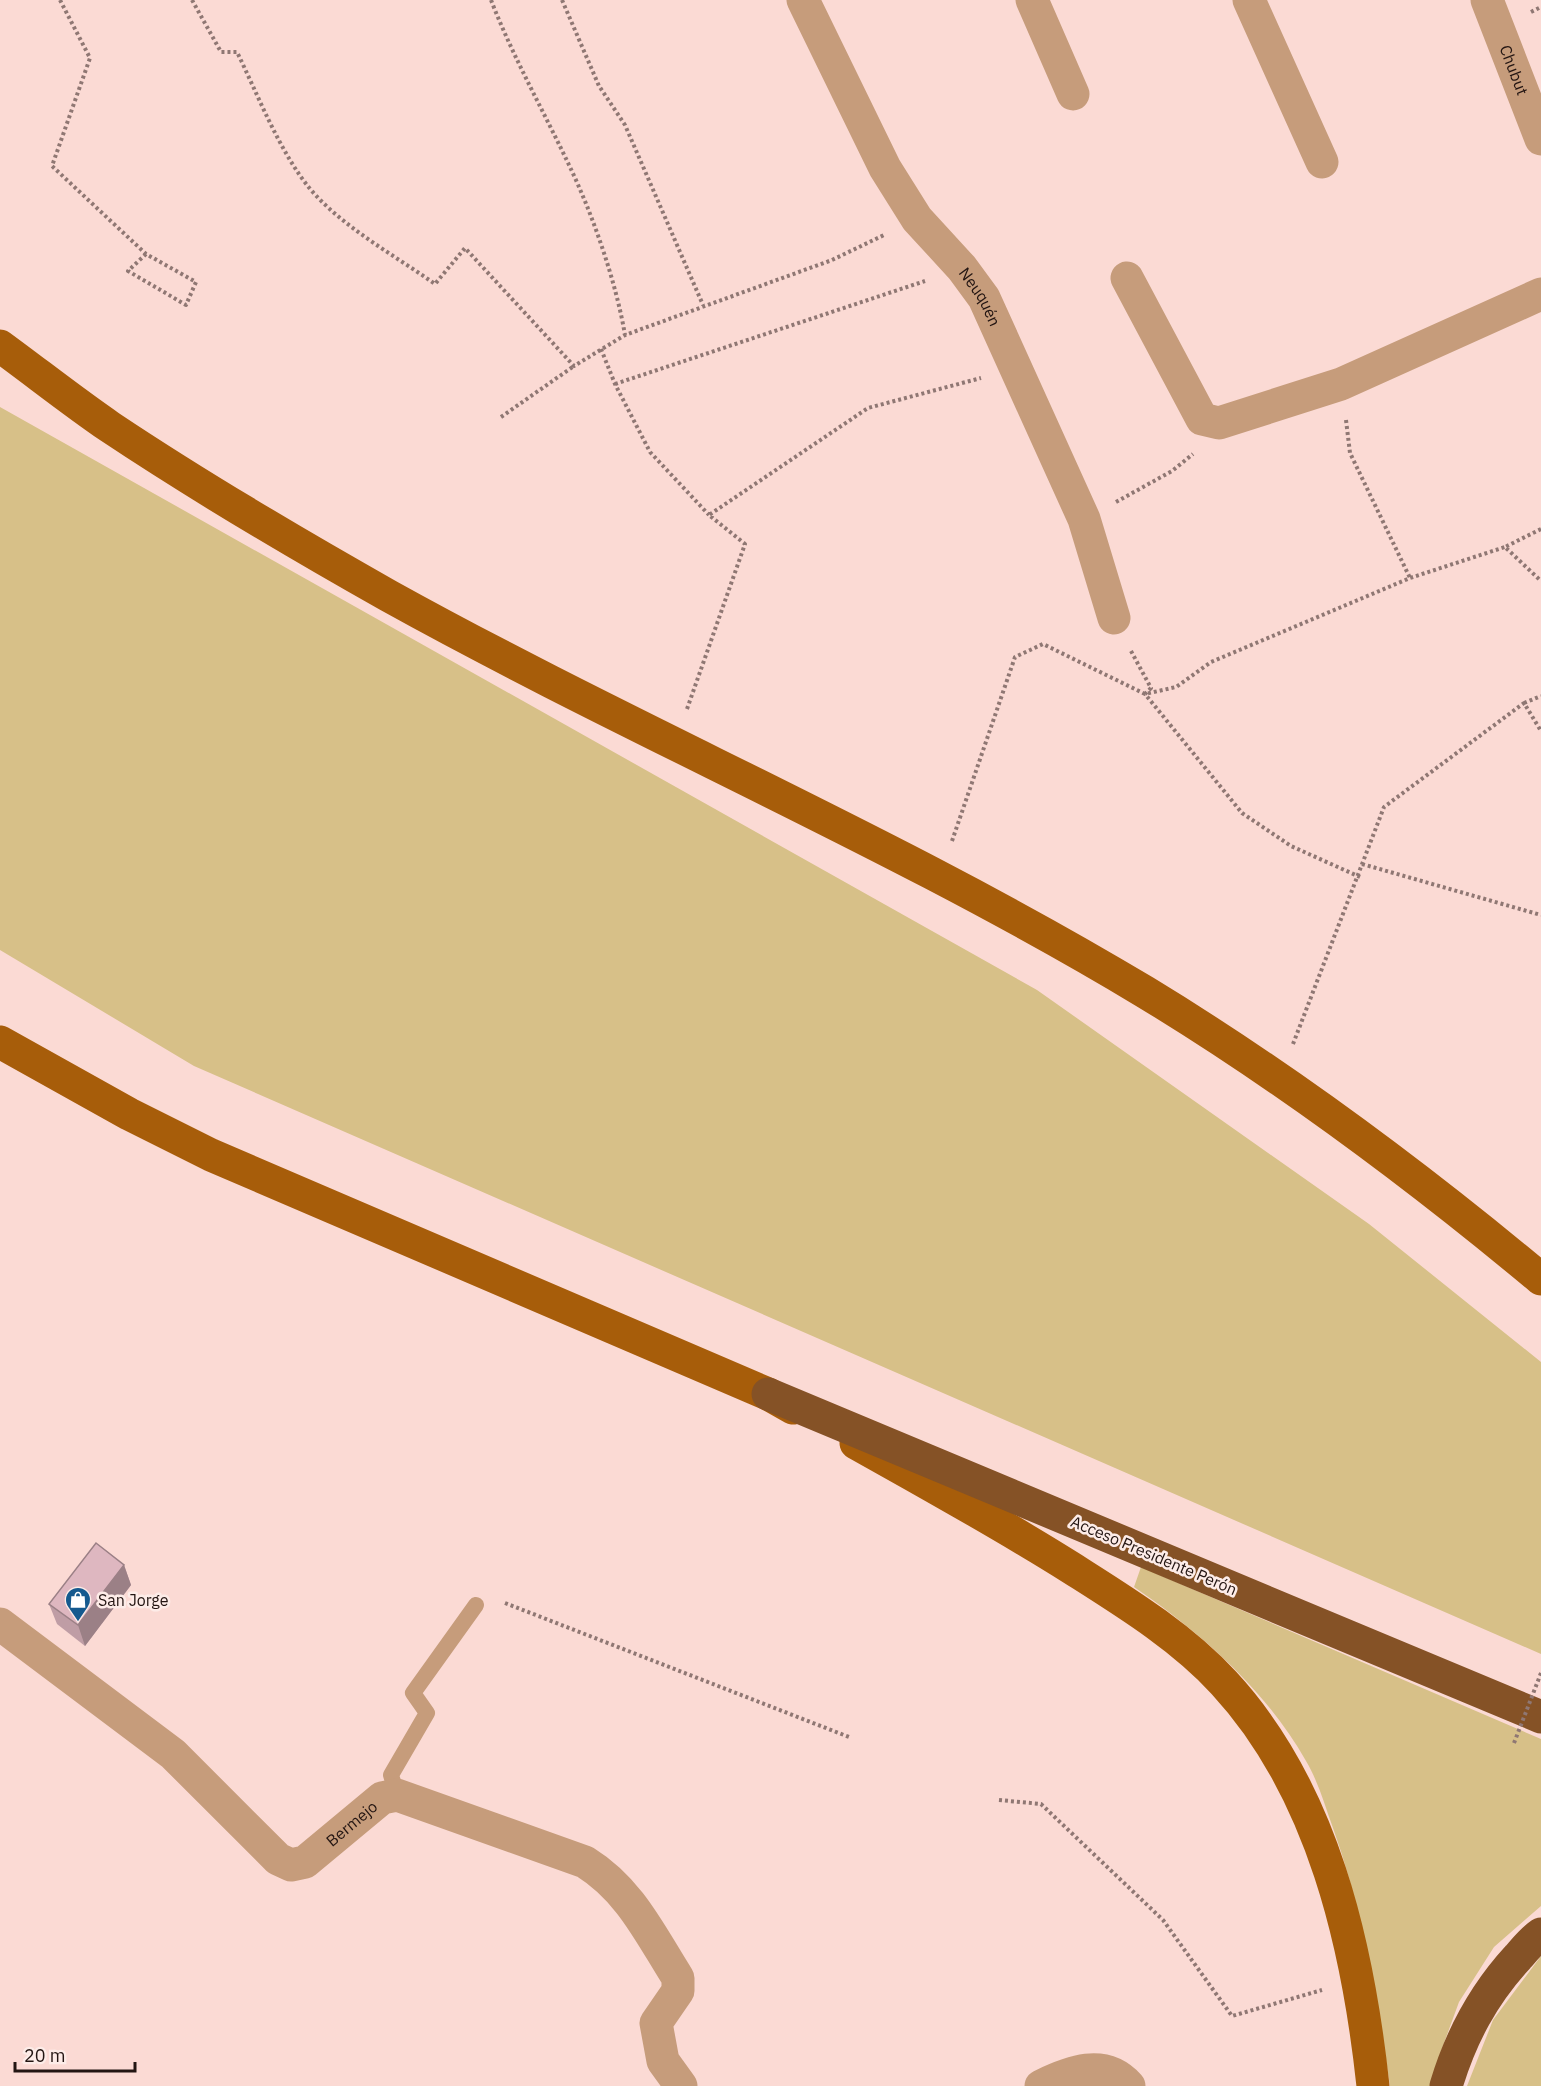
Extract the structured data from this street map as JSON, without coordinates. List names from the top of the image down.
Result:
{
  "streets": {
    "highway": ["Acceso Presidente Perón"],
    "street": ["Chubut", "Neuquén", "Bermejo"]
  },
  "places": {
    "shop": ["San Jorge"]
  },
  "scale_bar": "20 m"
}
